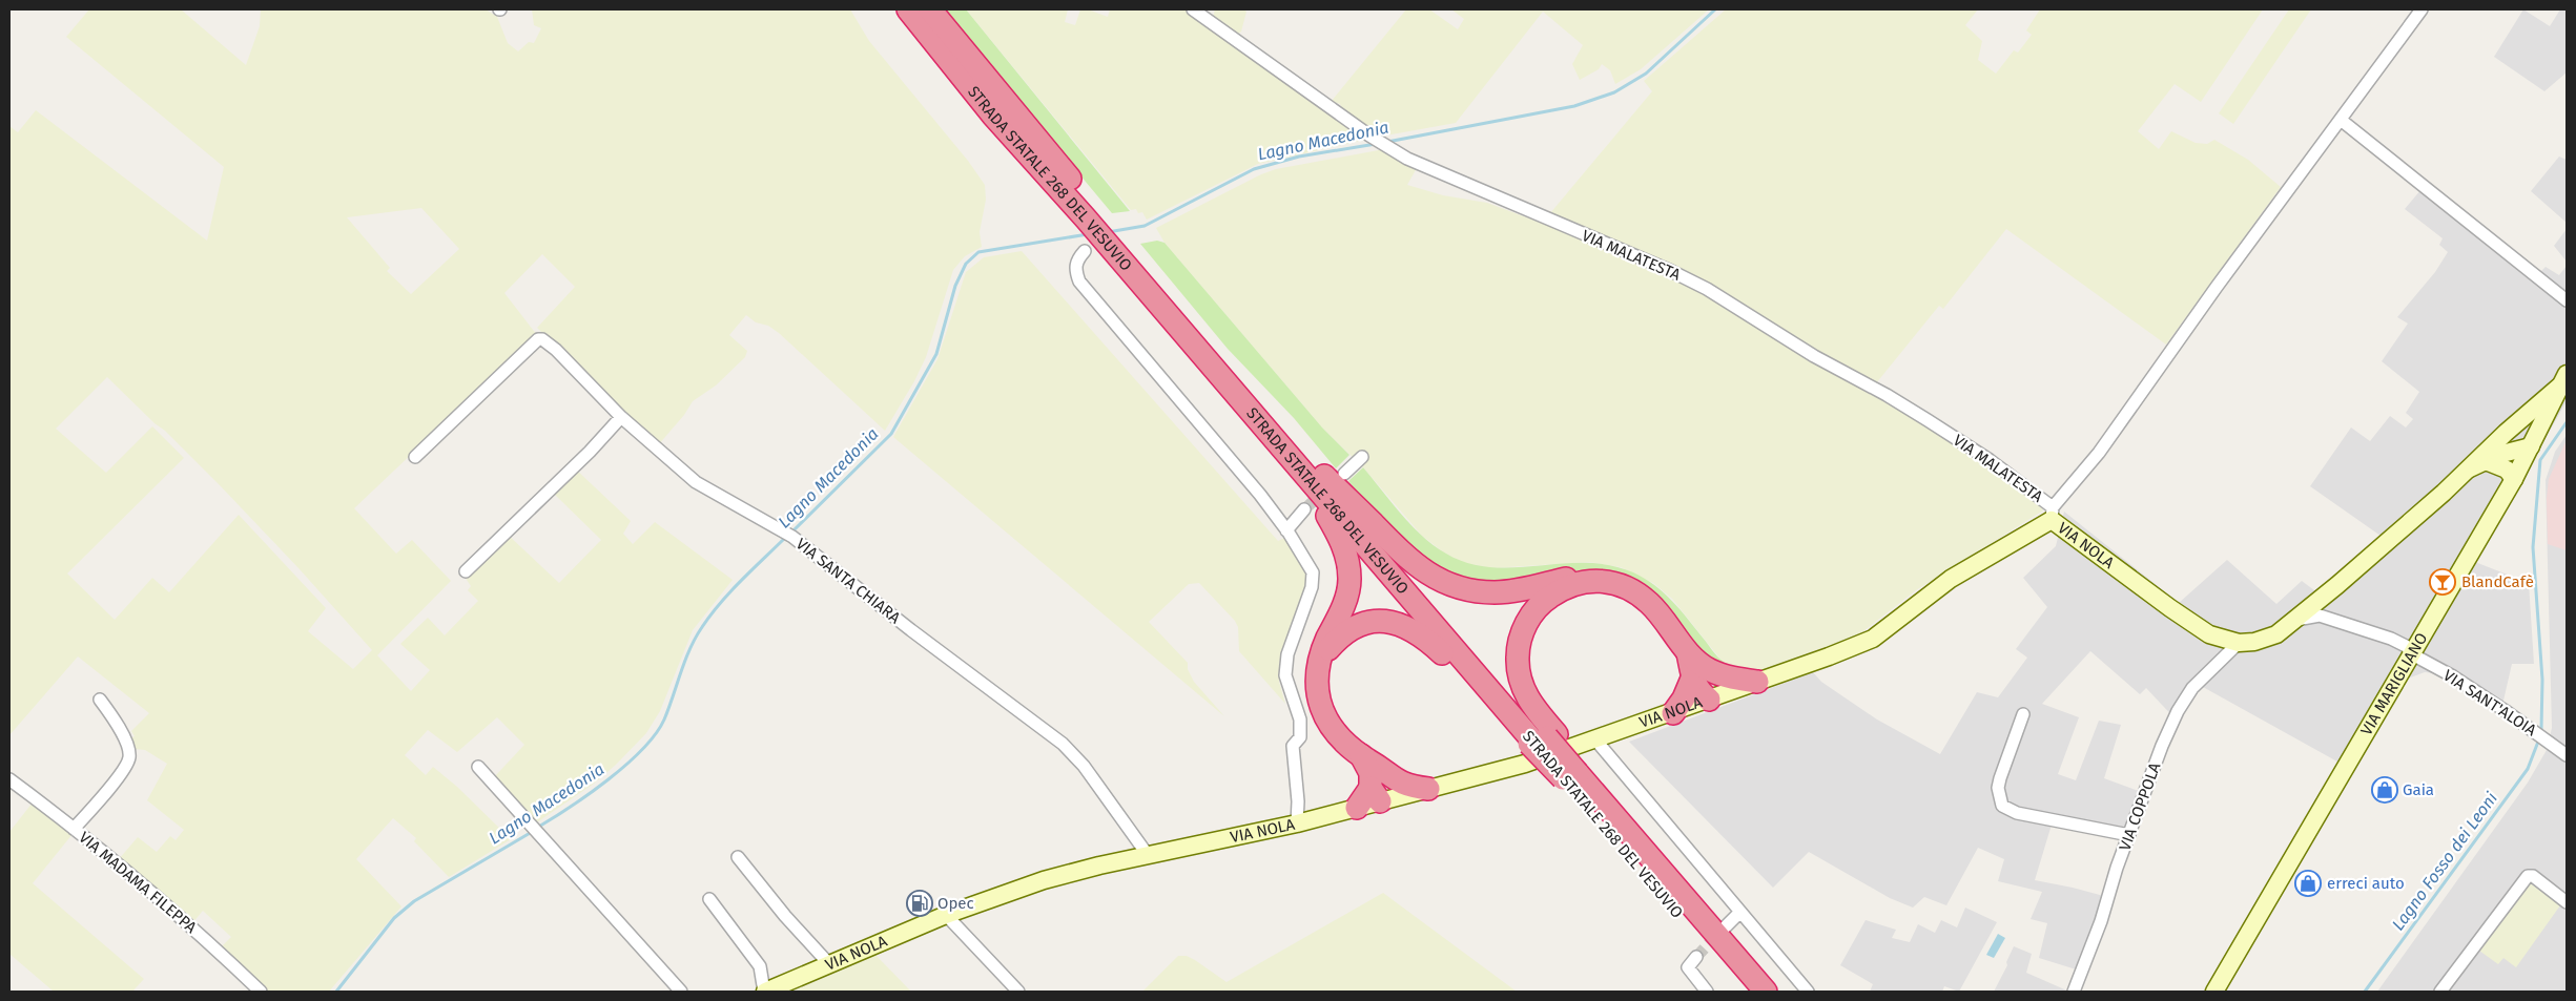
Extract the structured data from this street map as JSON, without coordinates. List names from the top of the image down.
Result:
{
  "streets": {
    "highway": ["STRADA STATALE 268 DEL VESUVIO"],
    "street": [
      "VIA MALATESTA",
      "VIA NOLA",
      "VIA SANTA CHIARA",
      "VIA MARIGLIANO",
      "VIA SANT'ALOIA",
      "VIA COPPOLA",
      "VIA MADAMA FILEPPA"
    ]
  },
  "crossings": [
    ["VIA MALATESTA", "VIA NOLA"],
    ["VIA NOLA", "VIA SANTA CHIARA"],
    ["VIA NOLA", "VIA MARIGLIANO"],
    ["VIA NOLA", "VIA SANT'ALOIA"],
    ["VIA NOLA", "VIA COPPOLA"],
    ["VIA MARIGLIANO", "VIA SANT'ALOIA"]
  ],
  "water": ["Lagno Macedonia", "Lagno Fosso dei Leoni"],
  "places": {
    "bar": ["BlandCafè"],
    "shop": ["Gaia", "erreci auto"],
    "fuel station": ["Opec"]
  }
}
